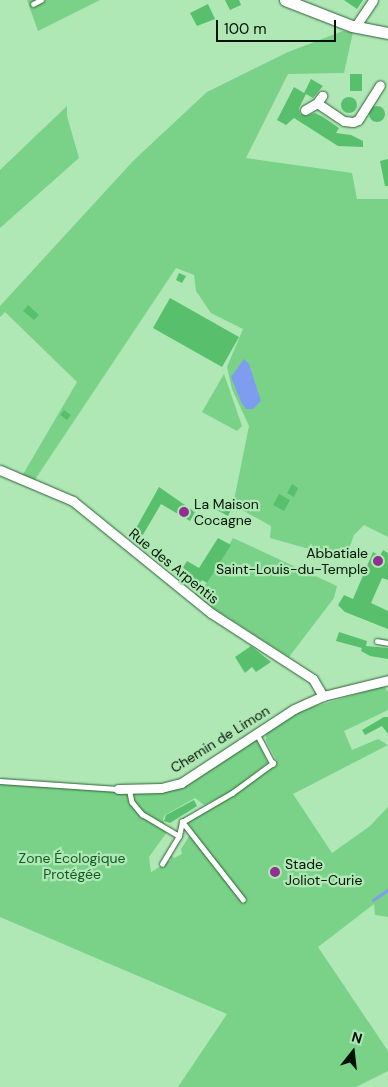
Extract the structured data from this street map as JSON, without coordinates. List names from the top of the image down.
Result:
{
  "streets": {
    "street": ["Rue des Arpentis", "Chemin de Limon"]
  },
  "crossings": [
    ["Rue des Arpentis", "Chemin de Limon"]
  ],
  "parks": ["Zone Écologique Protégée"],
  "places": ["La Maison Cocagne", "Abbatiale Saint-Louis-du-Temple", "Stade Joliot-Curie"],
  "scale_bar": "100 m",
  "north": "top"
}
